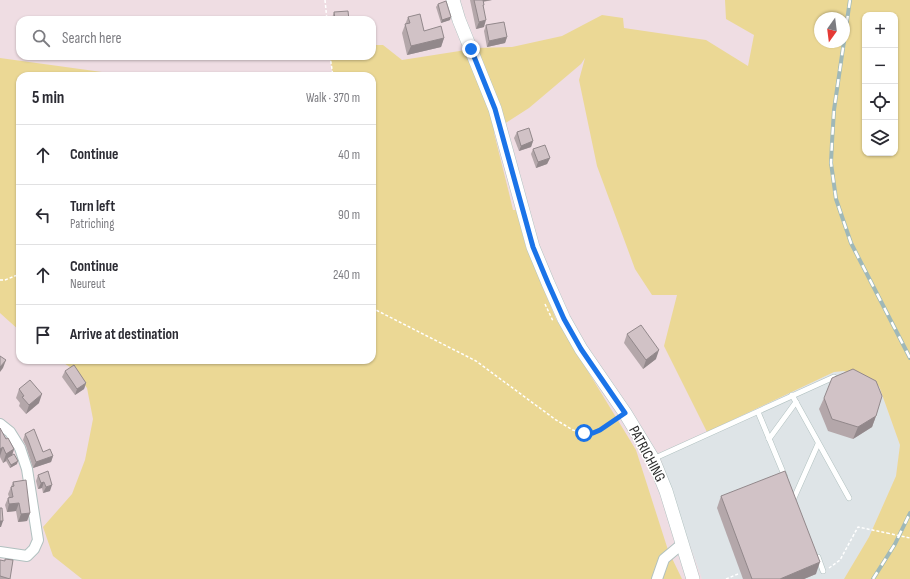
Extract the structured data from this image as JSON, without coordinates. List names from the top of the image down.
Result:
{
  "streets": {
    "street": ["PATRICHING"]
  },
  "north": "bottom",
  "page": {
    "map_buttons": ["+", "−"],
    "search": "Search here",
    "heading": ["5 min", "Walk · 370 m"],
    "list": [
      ["Continue", "40 m"],
      ["Turn left", "Patriching", "90 m"],
      ["Continue", "Neureut", "240 m"],
      "Arrive at destination"
    ]
  }
}
